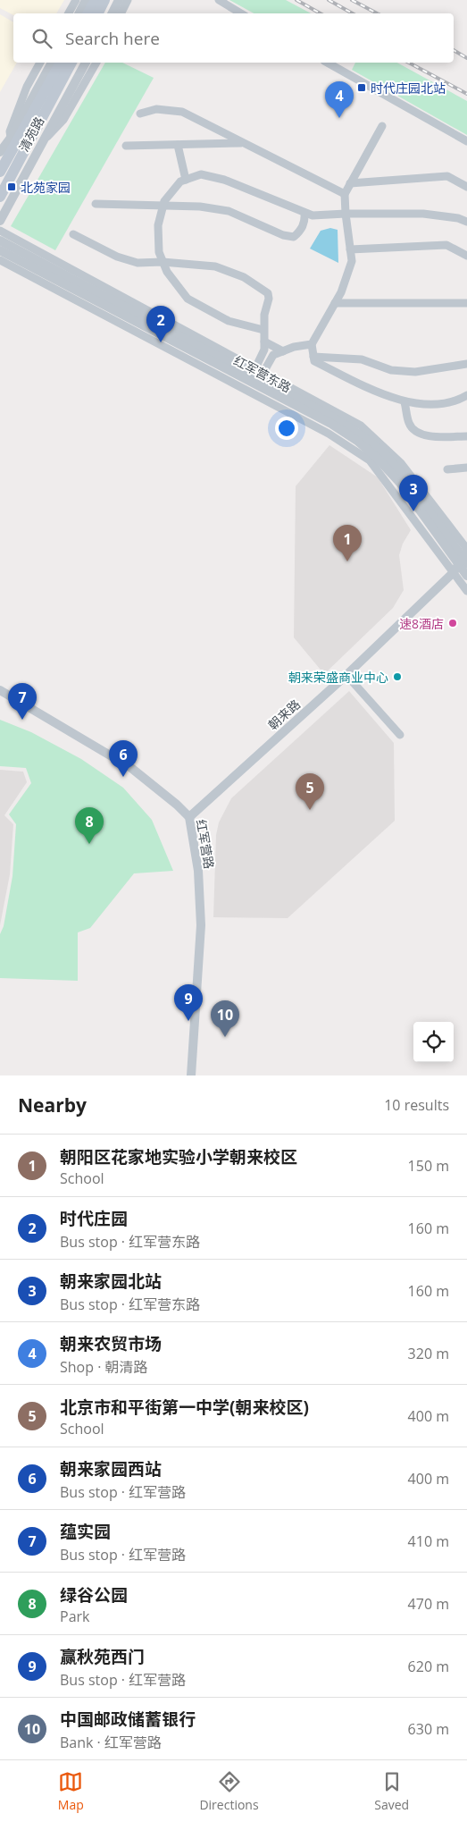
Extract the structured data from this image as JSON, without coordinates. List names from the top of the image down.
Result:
{
  "streets": {
    "main road": ["清苑路"],
    "street": ["红军营东路", "朝来路", "红军营路"]
  },
  "crossings": [
    ["红军营东路", "朝来路"],
    ["朝来路", "红军营路"]
  ],
  "places": {
    "transit": ["时代庄园北站", "北苑家园"],
    "other": ["速8酒店", "朝来荣盛商业中心"]
  },
  "page": {
    "search": "Search here",
    "pins": [
      "4",
      "2",
      "3",
      "1",
      "7",
      "6",
      "5",
      "8",
      "9",
      "10"
    ],
    "heading": ["Nearby", "10 results"],
    "list": [
      {
        "mark": "1",
        "name": "朝阳区花家地实验小学朝来校区",
        "note": "School",
        "value": "150 m"
      },
      {
        "mark": "2",
        "name": "时代庄园",
        "note": "Bus stop · 红军营东路",
        "value": "160 m"
      },
      {
        "mark": "3",
        "name": "朝来家园北站",
        "note": "Bus stop · 红军营东路",
        "value": "160 m"
      },
      {
        "mark": "4",
        "name": "朝来农贸市场",
        "note": "Shop · 朝清路",
        "value": "320 m"
      },
      {
        "mark": "5",
        "name": "北京市和平街第一中学(朝来校区)",
        "note": "School",
        "value": "400 m"
      },
      {
        "mark": "6",
        "name": "朝来家园西站",
        "note": "Bus stop · 红军营路",
        "value": "400 m"
      },
      {
        "mark": "7",
        "name": "蕴实园",
        "note": "Bus stop · 红军营路",
        "value": "410 m"
      },
      {
        "mark": "8",
        "name": "绿谷公园",
        "note": "Park",
        "value": "470 m"
      },
      {
        "mark": "9",
        "name": "赢秋苑西门",
        "note": "Bus stop · 红军营路",
        "value": "620 m"
      },
      {
        "mark": "10",
        "name": "中国邮政储蓄银行",
        "note": "Bank · 红军营路",
        "value": "630 m"
      }
    ],
    "nav": ["Map", "Directions", "Saved"]
  }
}
